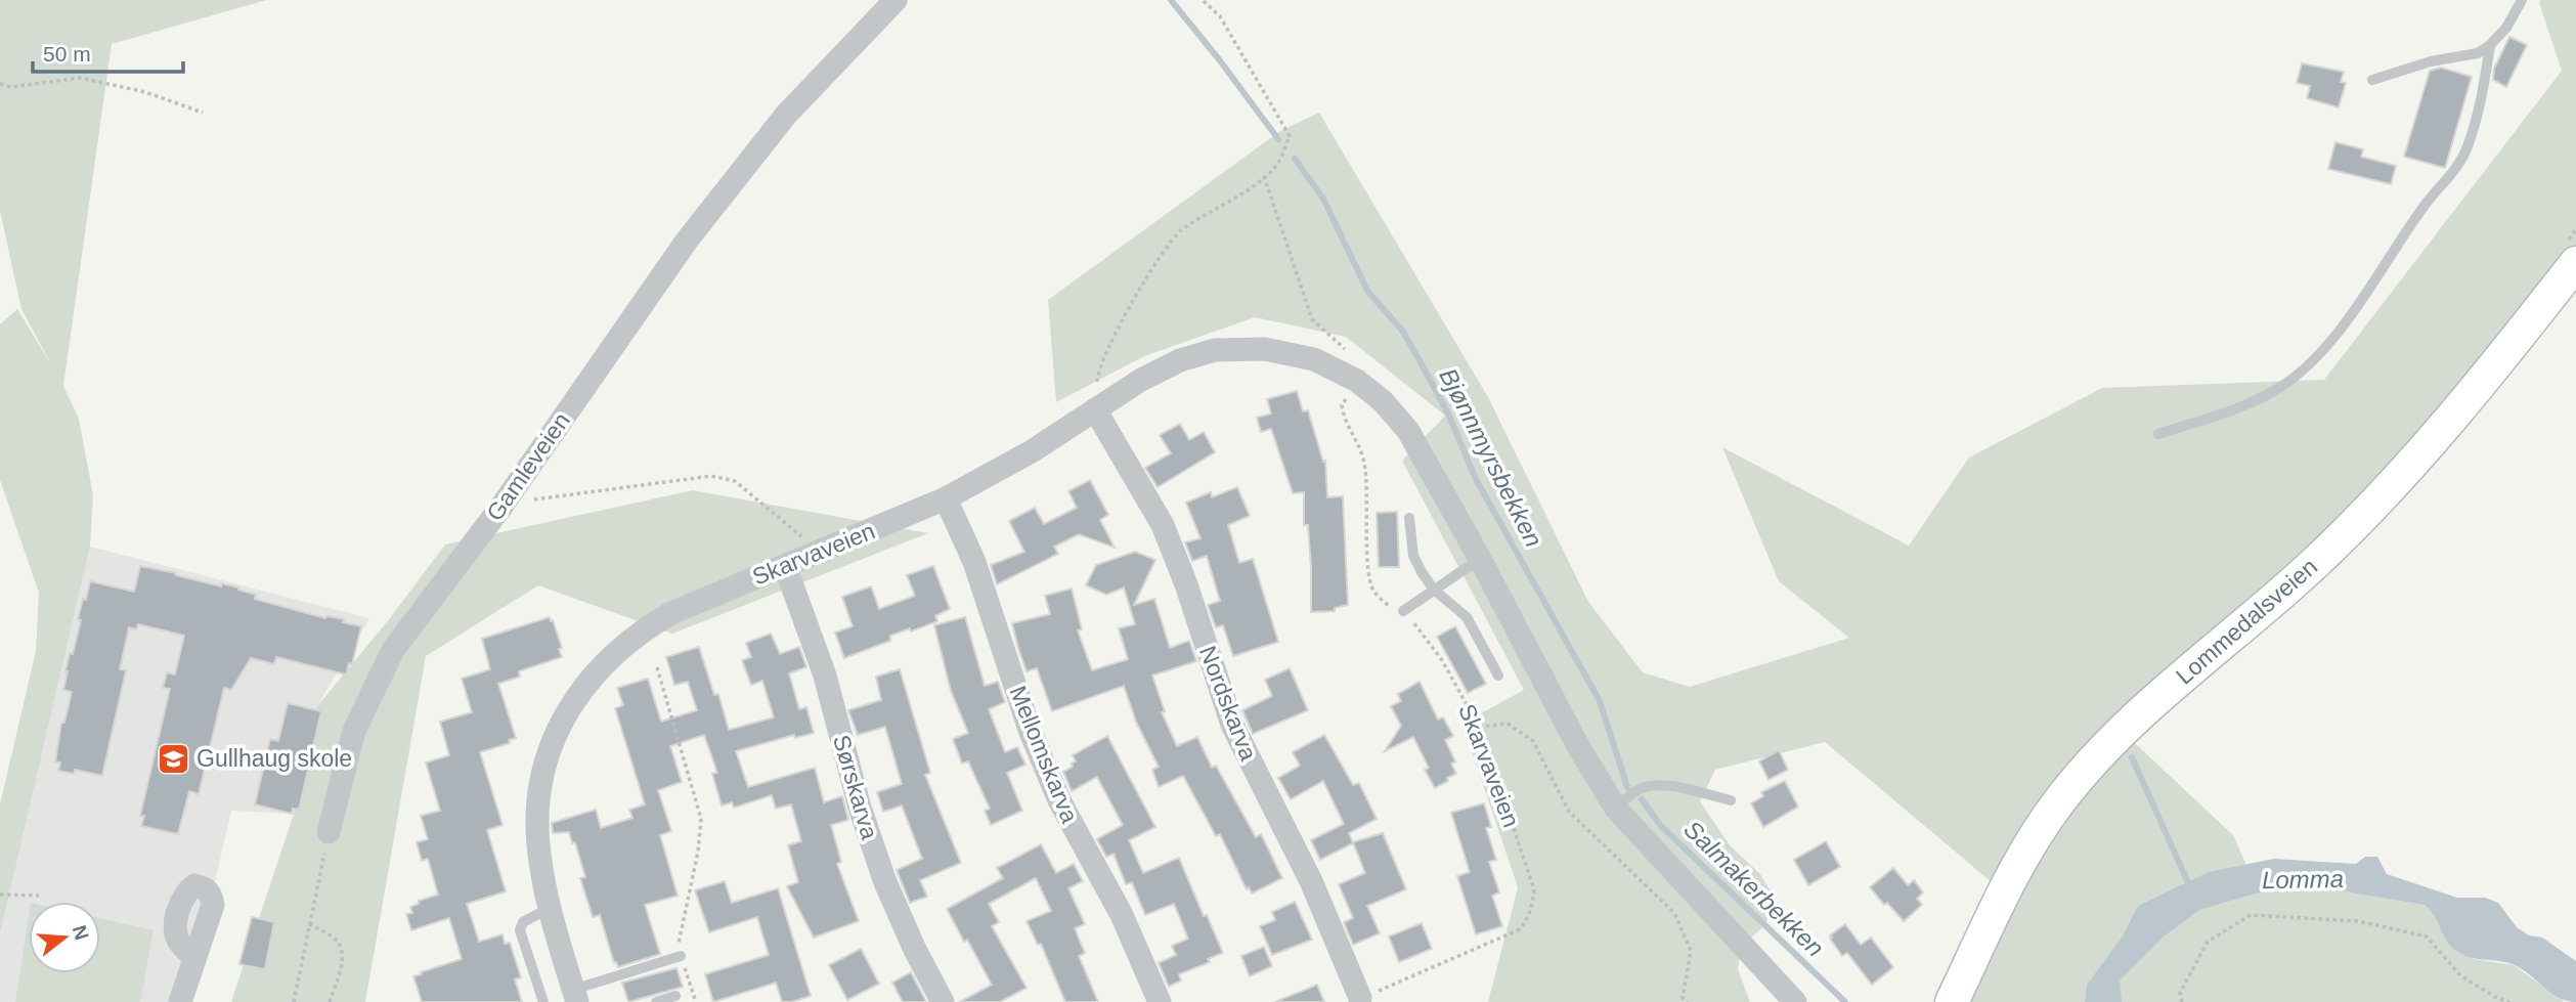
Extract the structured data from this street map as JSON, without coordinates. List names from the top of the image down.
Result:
{
  "streets": {
    "main road": ["Lommedalsveien"],
    "street": [
      "Gamleveien",
      "Skarvaveien",
      "Nordskarva",
      "Mellomskarva",
      "Sørskarva"
    ]
  },
  "crossings": [
    ["Skarvaveien", "Nordskarva"],
    ["Skarvaveien", "Mellomskarva"],
    ["Skarvaveien", "Sørskarva"]
  ],
  "water": ["Bjønnmyrsbekken", "Lomma", "Salmakerbekken"],
  "places": {
    "school or university": ["Gullhaug skole"]
  },
  "scale_bar": "50 m",
  "north": "right"
}
